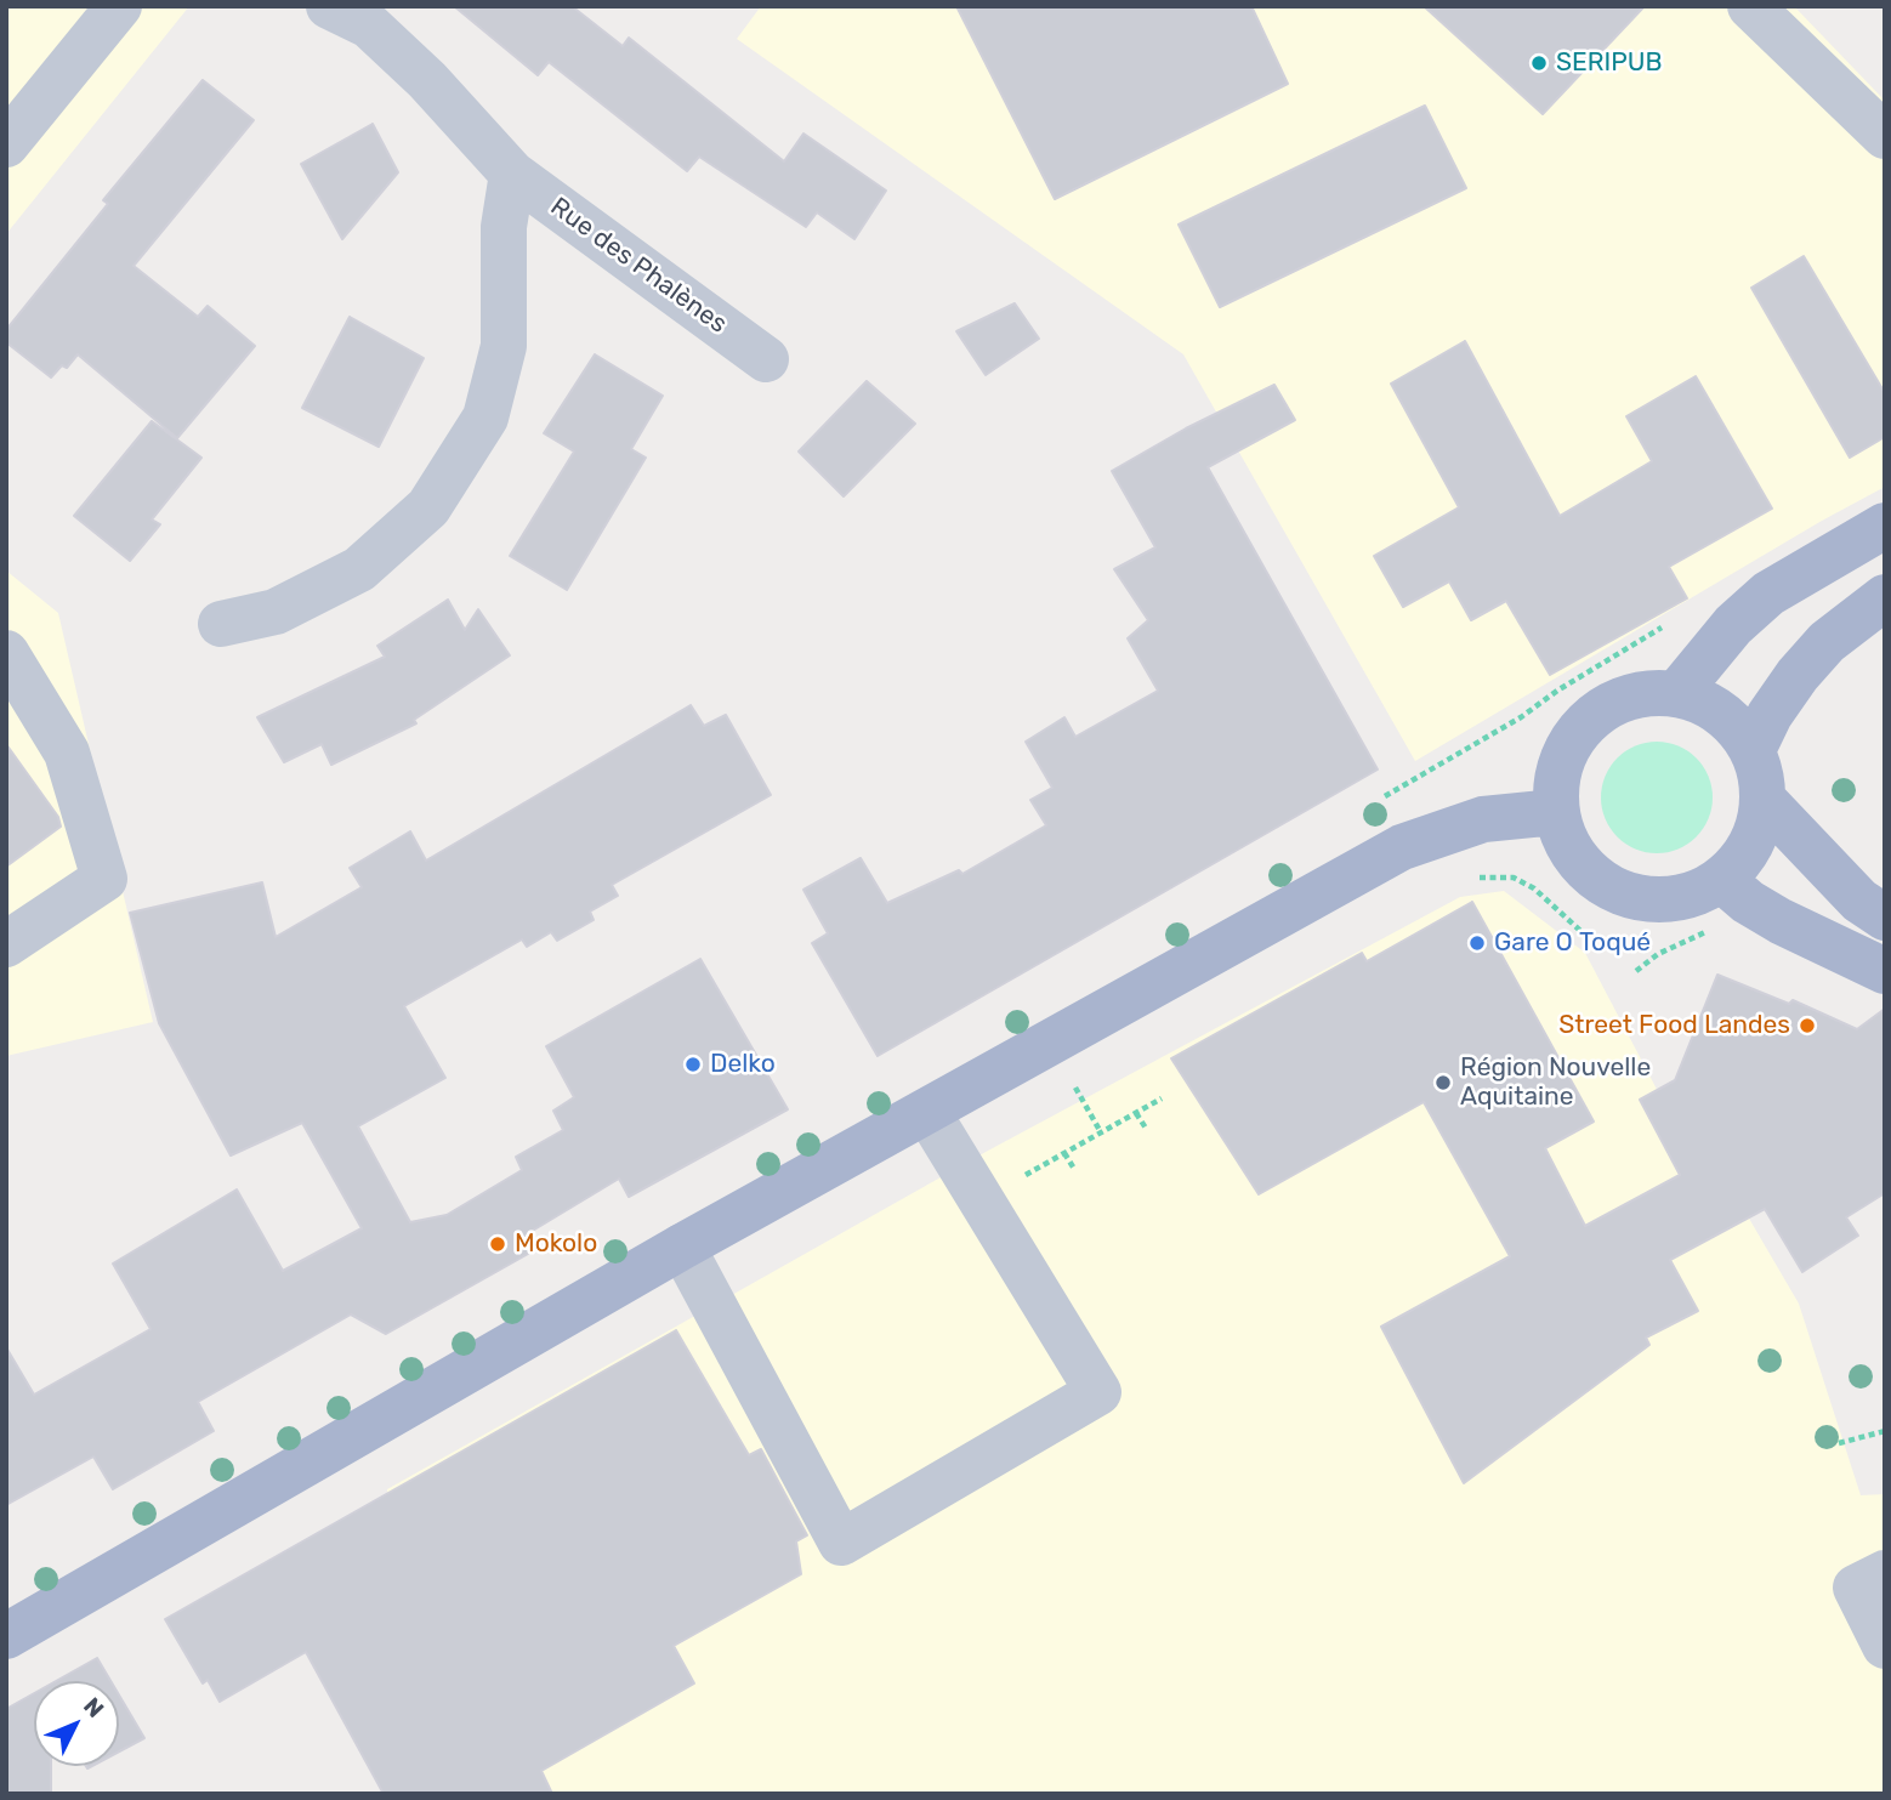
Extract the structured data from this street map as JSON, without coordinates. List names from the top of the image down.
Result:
{
  "streets": {
    "street": ["Rue des Phalènes"]
  },
  "places": [
    "SERIPUB",
    "Gare O Toqué",
    "Street Food Landes",
    "Delko",
    "Région Nouvelle Aquitaine",
    "Mokolo"
  ],
  "north": "top right"
}
